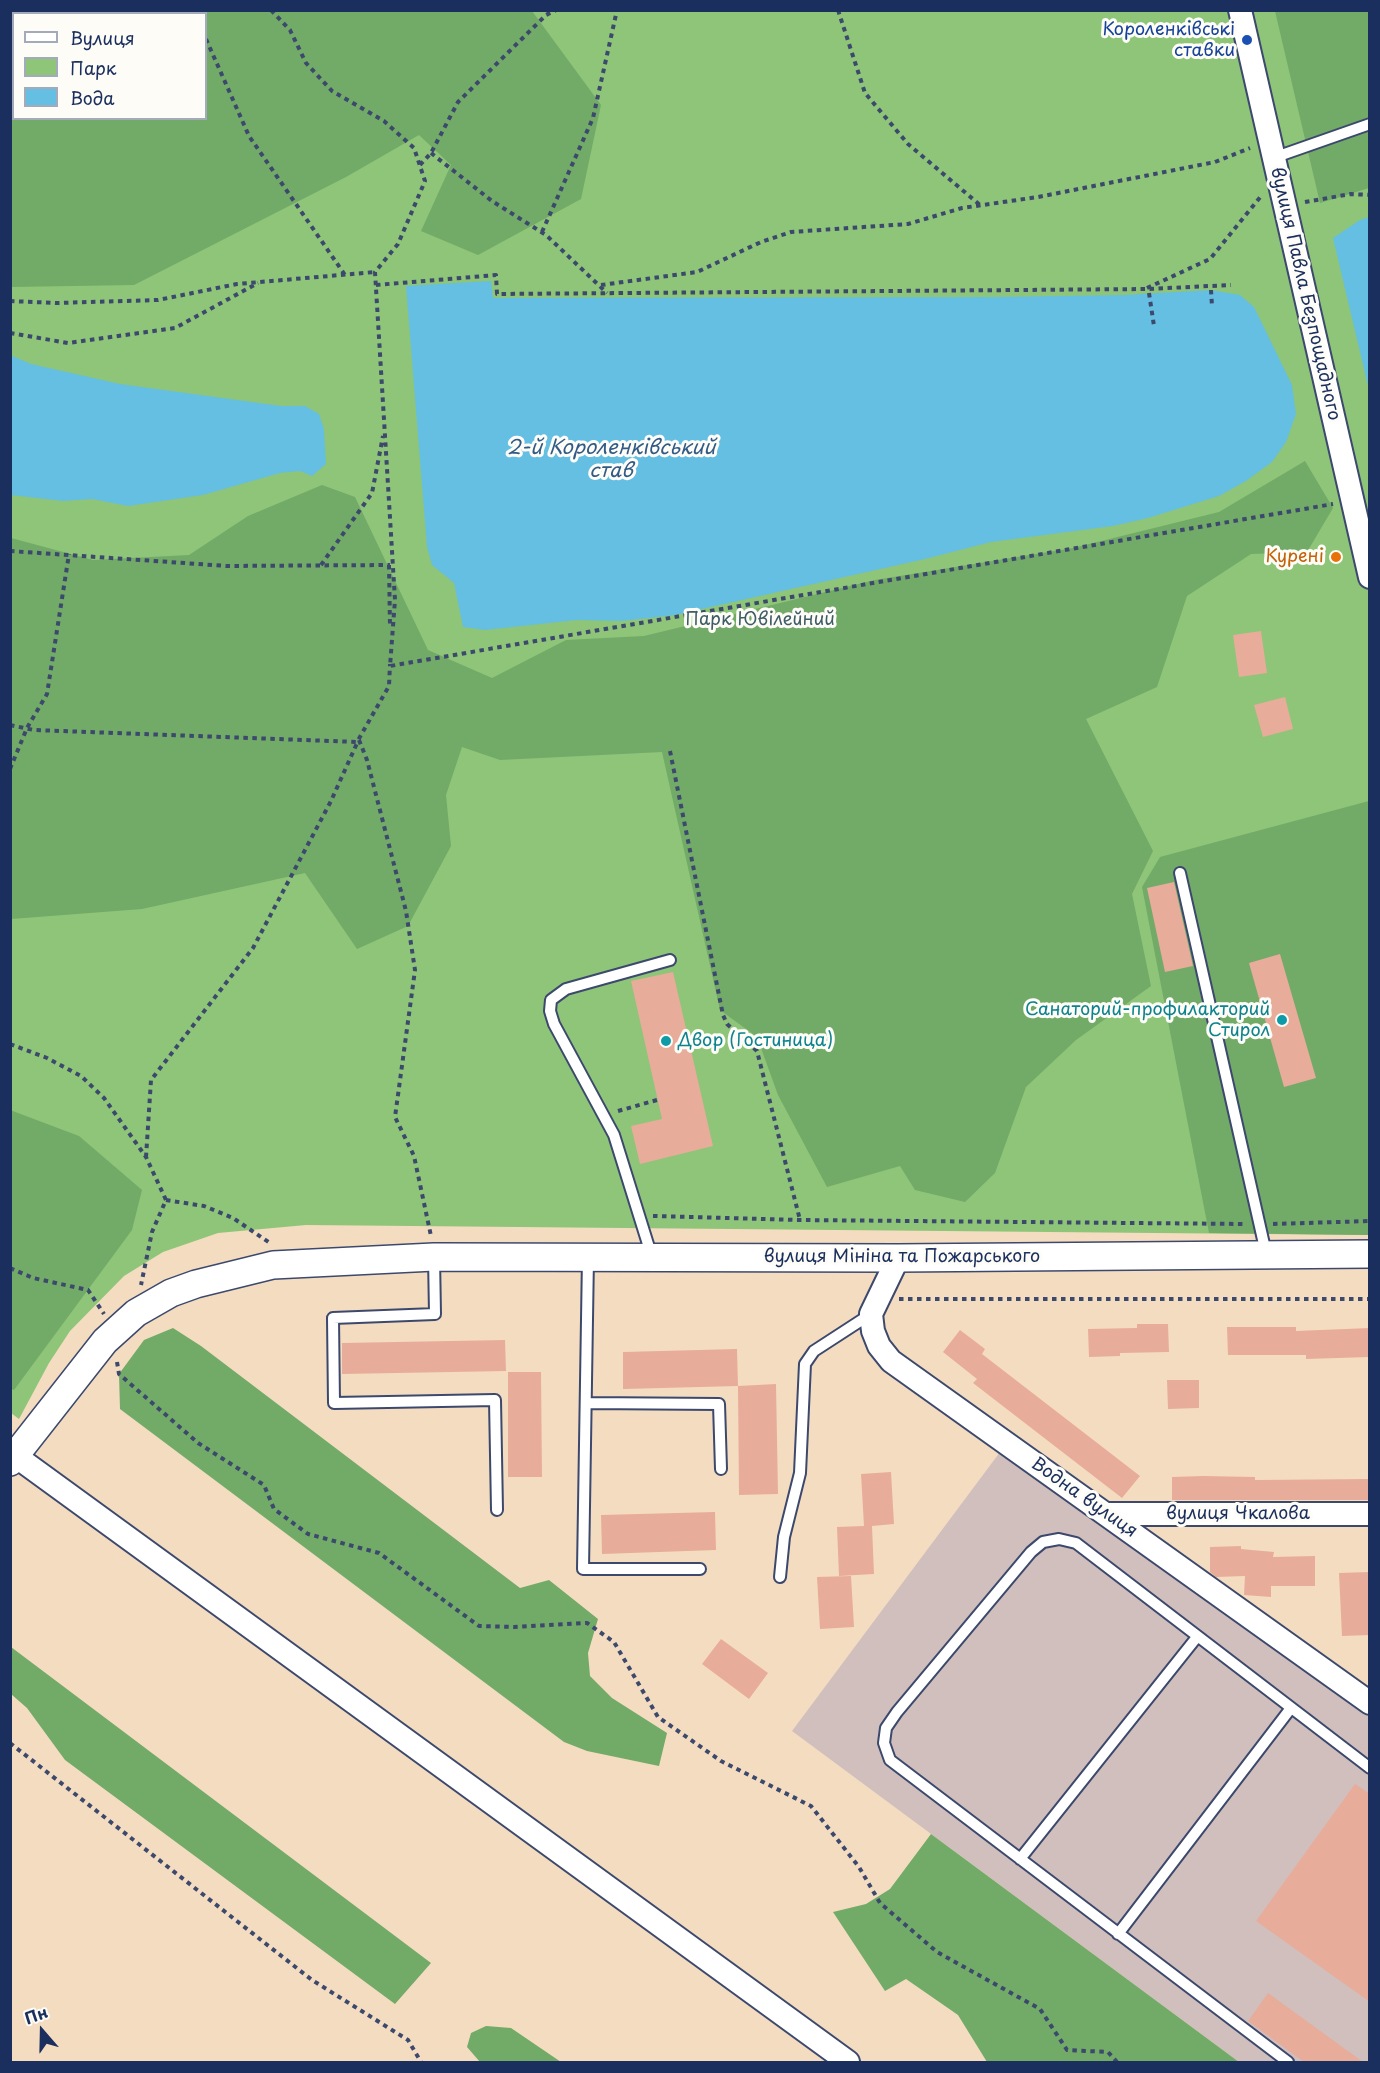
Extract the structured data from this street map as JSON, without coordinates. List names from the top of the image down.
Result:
{
  "streets": {
    "street": [
      "вулиця Павла Безпощадного",
      "вулиця Мініна та Пожарського",
      "Водна вулиця",
      "вулиця Чкалова"
    ]
  },
  "crossings": [
    ["Водна вулиця", "вулиця Чкалова"]
  ],
  "water": ["2-й Короленківський став"],
  "parks": ["Парк Ювілейний"],
  "places": [
    "Короленківські ставки",
    "Курені",
    "Санаторий-профилакторий Стирол",
    "Двор (Гостиница)"
  ],
  "legend": ["Вулиця", "Парк", "Вода"],
  "north": "top"
}
